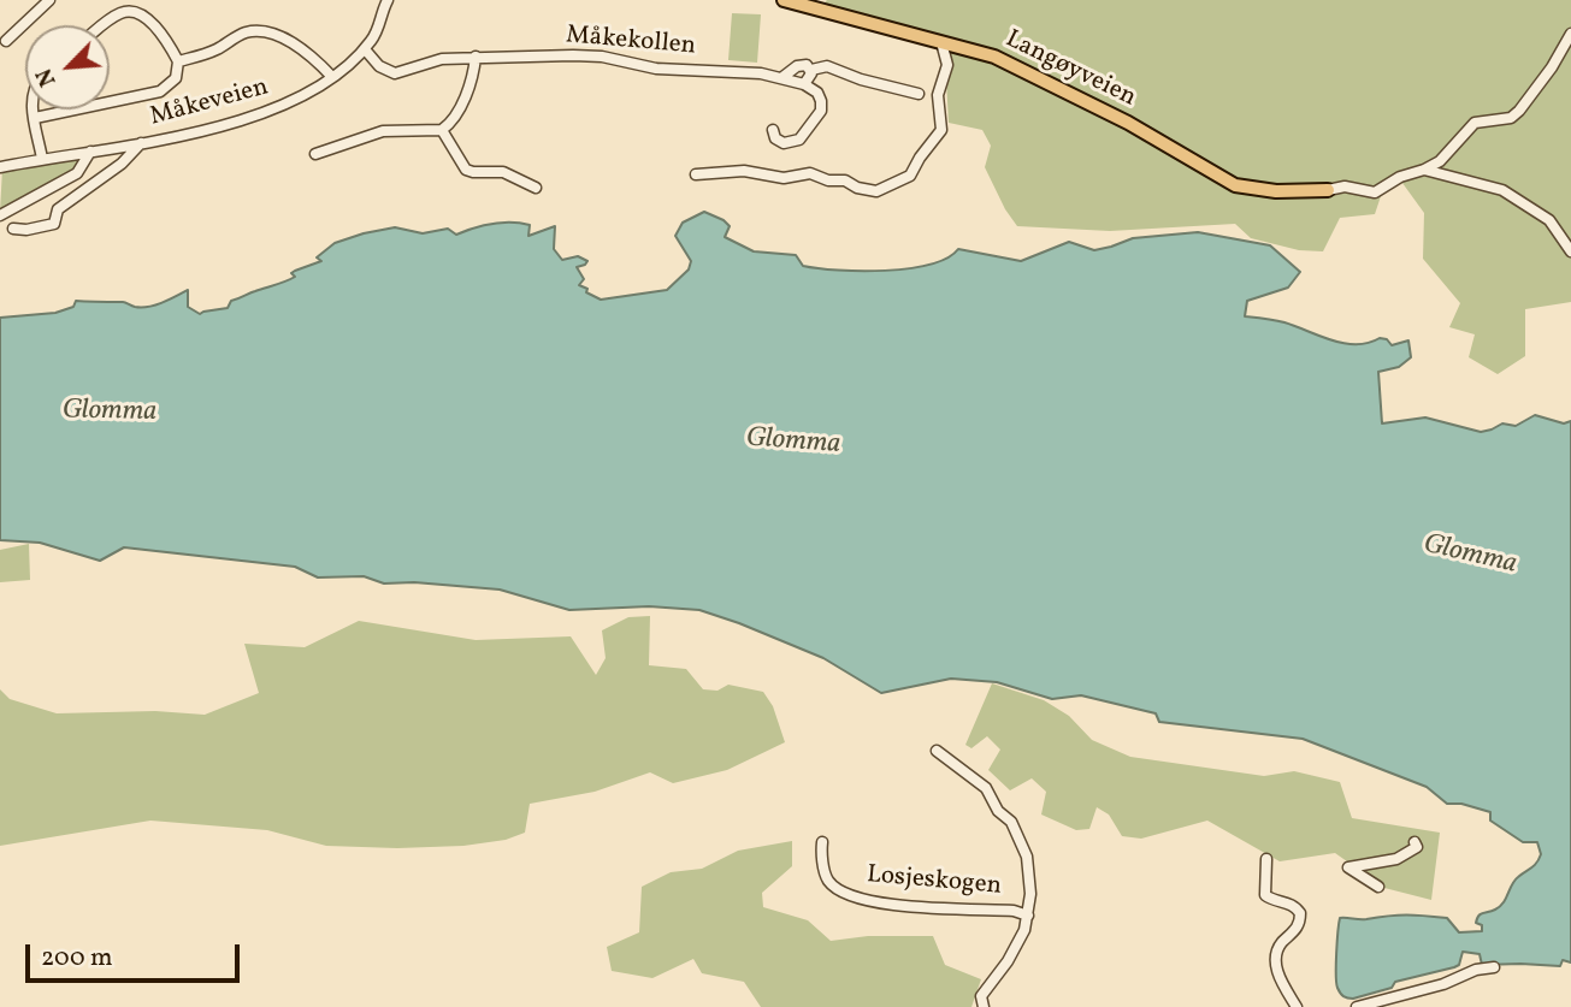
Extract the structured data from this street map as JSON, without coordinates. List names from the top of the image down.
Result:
{
  "streets": {
    "main road": ["Langøyveien"],
    "street": ["Måkekollen", "Måkeveien", "Losjeskogen"]
  },
  "crossings": [
    ["Måkekollen", "Måkeveien"]
  ],
  "water": ["Glomma"],
  "scale_bar": "200 m",
  "north": "bottom left"
}
